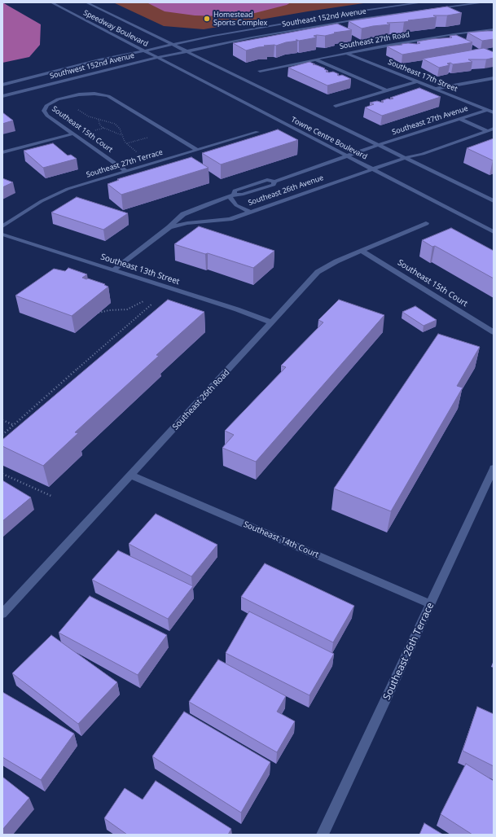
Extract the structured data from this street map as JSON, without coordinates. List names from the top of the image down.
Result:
{
  "streets": {
    "street": [
      "Southeast 152nd Avenue",
      "Speedway Boulevard",
      "Southeast 27th Road",
      "Southwest 152nd Avenue",
      "Southeast 17th Street",
      "Southeast 27th Avenue",
      "Southeast 15th Court",
      "Towne Centre Boulevard",
      "Southeast 27th Terrace",
      "Southeast 26th Avenue",
      "Southeast 13th Street",
      "Southeast 26th Road",
      "Southeast 14th Court",
      "Southeast 26th Terrace"
    ]
  },
  "crossings": [
    ["Southeast 152nd Avenue", "Speedway Boulevard"],
    ["Southeast 152nd Avenue", "Southwest 152nd Avenue"],
    ["Southeast 152nd Avenue", "Towne Centre Boulevard"],
    ["Speedway Boulevard", "Southwest 152nd Avenue"],
    ["Speedway Boulevard", "Towne Centre Boulevard"],
    ["Southeast 27th Road", "Southeast 17th Street"],
    ["Southwest 152nd Avenue", "Towne Centre Boulevard"],
    ["Southeast 17th Street", "Southeast 27th Avenue"],
    ["Southeast 27th Avenue", "Towne Centre Boulevard"],
    ["Southeast 27th Avenue", "Southeast 26th Avenue"],
    ["Southeast 15th Court", "Southeast 27th Terrace"],
    ["Southeast 15th Court", "Southeast 26th Road"],
    ["Towne Centre Boulevard", "Southeast 26th Avenue"],
    ["Southeast 26th Avenue", "Southeast 13th Street"],
    ["Southeast 13th Street", "Southeast 26th Road"],
    ["Southeast 26th Road", "Southeast 14th Court"],
    ["Southeast 14th Court", "Southeast 26th Terrace"]
  ],
  "places": ["Homestead Sports Complex"]
}
